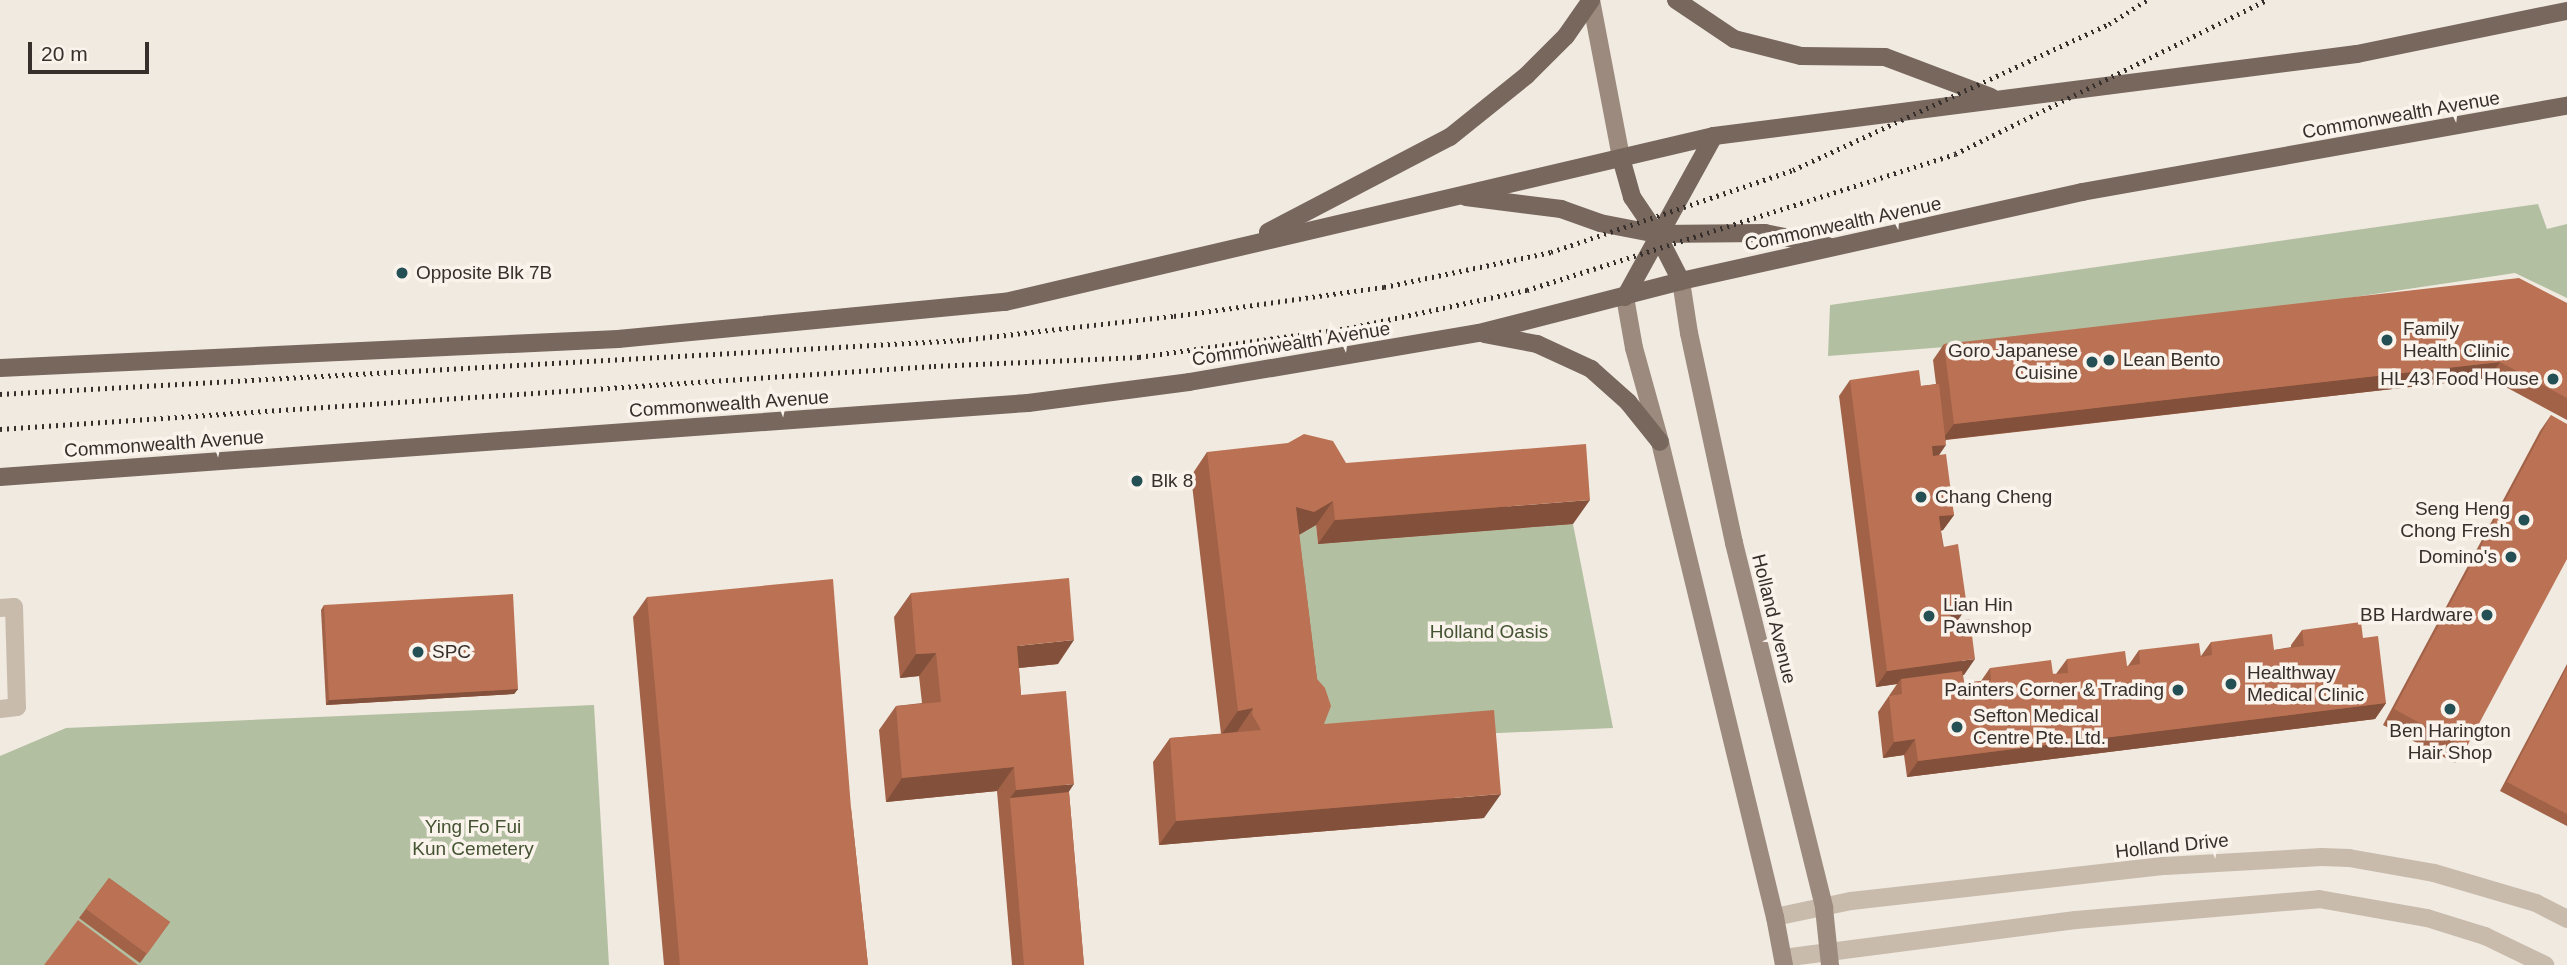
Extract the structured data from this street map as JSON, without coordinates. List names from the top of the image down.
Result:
{
  "streets": {
    "main road": ["Commonwealth Avenue"],
    "street": ["Holland Avenue", "Holland Drive"]
  },
  "crossings": [
    ["Commonwealth Avenue", "Holland Avenue"],
    ["Holland Avenue", "Holland Drive"]
  ],
  "parks": ["Holland Oasis", "Ying Fo Fui Kun Cemetery"],
  "places": [
    "Opposite Blk 7B",
    "Family Health Clinic",
    "Lean Bento",
    "Goro Japanese Cuisine",
    "HL 43 Food House",
    "Blk 8",
    "Chang Cheng",
    "Seng Heng Chong Fresh",
    "Domino's",
    "BB Hardware",
    "Lian Hin Pawnshop",
    "SPC",
    "Healthway Medical Clinic",
    "Painters Corner & Trading",
    "Ben Harington Hair Shop",
    "Sefton Medical Centre Pte. Ltd."
  ],
  "scale_bar": "20 m"
}
